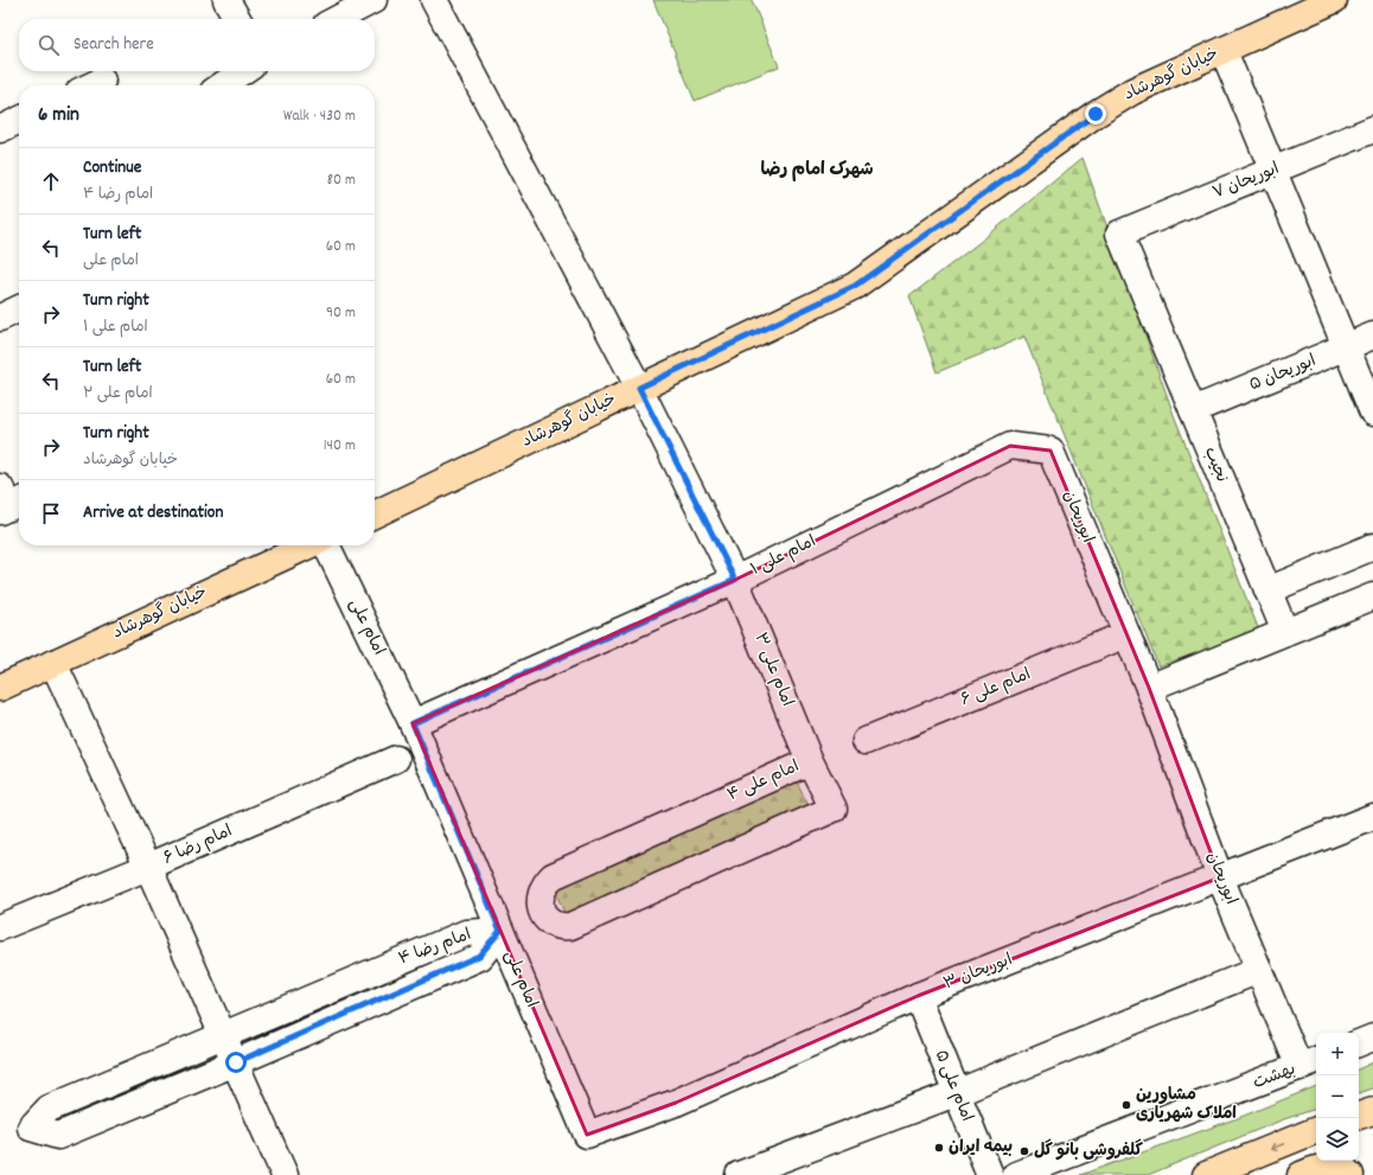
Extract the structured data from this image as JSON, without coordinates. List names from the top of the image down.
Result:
{
  "streets": {
    "main road": ["خیابان گوهرشاد"],
    "street": [
      "ابوریحان ۷",
      "ابوریحان ۵",
      "نجیب",
      "ابوریحان",
      "امام علی ۱",
      "امام علی",
      "امام علی ۳",
      "امام علی ۶",
      "امام علی ۴",
      "امام رضا ۶",
      "امام رضا ۴",
      "ابوریحان ۳",
      "بهشت",
      "امام علی ۵"
    ]
  },
  "crossings": [
    ["خیابان گوهرشاد", "امام علی ۳"],
    ["ابوریحان ۷", "نجیب"],
    ["ابوریحان ۵", "نجیب"],
    ["ابوریحان", "امام علی ۱"],
    ["ابوریحان", "امام علی ۶"],
    ["ابوریحان", "ابوریحان ۳"],
    ["ابوریحان", "بهشت"],
    ["امام علی ۱", "امام علی"],
    ["امام علی ۱", "امام علی ۳"],
    ["امام علی", "امام رضا ۴"],
    ["امام علی", "ابوریحان ۳"],
    ["امام علی ۳", "امام علی ۴"],
    ["ابوریحان ۳", "امام علی ۵"]
  ],
  "districts": ["شهرک امام رضا"],
  "places": ["مشاورین املاک شهریاری", "بیمه ایران", "گلفروشی بانو گل"],
  "page": {
    "search": "Search here",
    "heading": ["6 min", "Walk · 430 m"],
    "list": [
      ["Continue", "امام رضا ۴", "80 m"],
      ["Turn left", "امام علی", "60 m"],
      ["Turn right", "امام علی ۱", "90 m"],
      ["Turn left", "امام علی ۲", "60 m"],
      ["Turn right", "خیابان گوهرشاد", "140 m"],
      "Arrive at destination"
    ],
    "map_buttons": ["+", "−"]
  }
}
